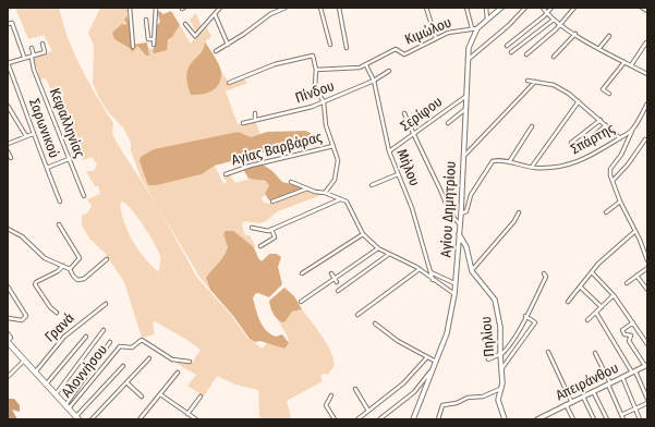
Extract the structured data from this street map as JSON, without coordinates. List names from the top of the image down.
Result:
{
  "streets": {
    "street": [
      "Κιμώλου",
      "Πίνδου",
      "Σερίφου",
      "Κεφαλληνίας",
      "Σαρωνικού",
      "Σπάρτης",
      "Αγίας Βαρβάρας",
      "Μήλου",
      "Αγίου Δημητρίου",
      "Γρανά",
      "Πηλίου",
      "Αλοννήσου",
      "Απειράνθου"
    ]
  },
  "crossings": [
    ["Κιμώλου", "Μήλου"],
    ["Κιμώλου", "Αγίου Δημητρίου"],
    ["Πίνδου", "Μήλου"],
    ["Σερίφου", "Μήλου"],
    ["Σερίφου", "Αγίου Δημητρίου"],
    ["Σπάρτης", "Αγίου Δημητρίου"],
    ["Αγίου Δημητρίου", "Πηλίου"]
  ]
}
